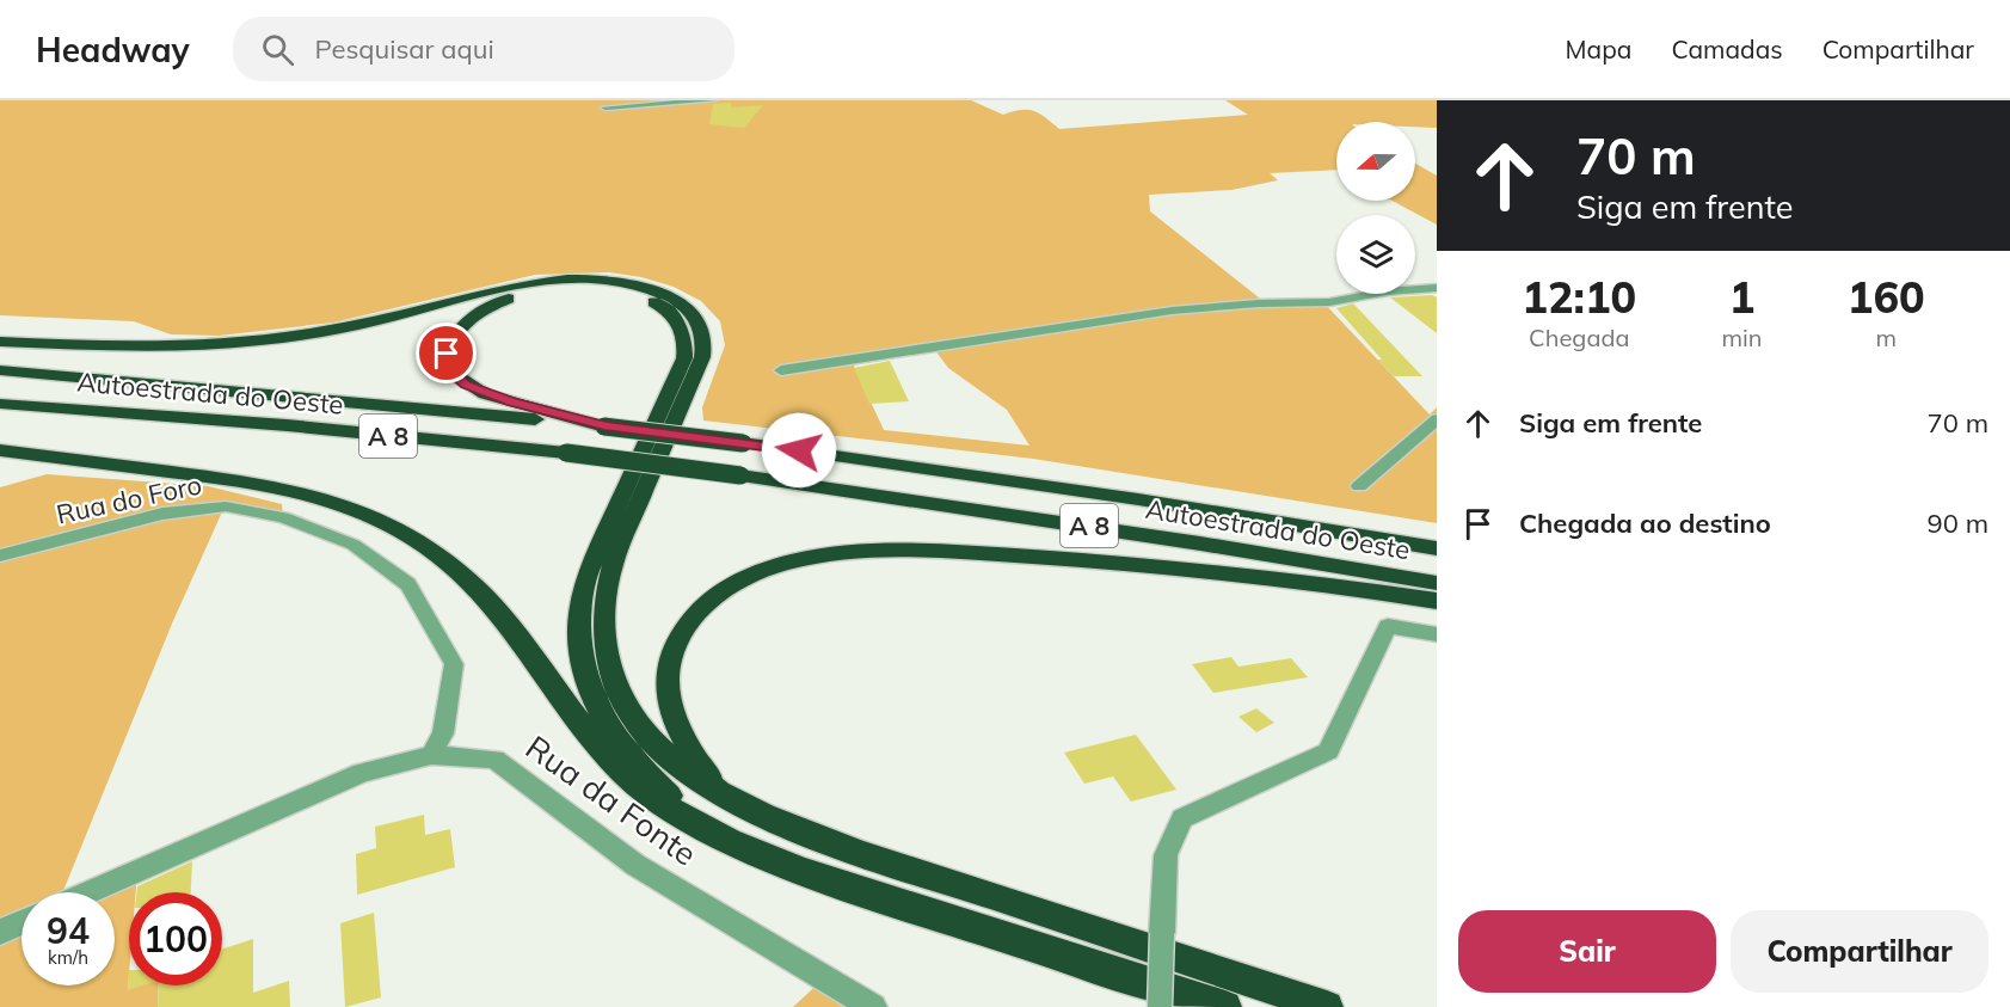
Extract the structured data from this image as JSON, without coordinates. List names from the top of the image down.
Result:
{
  "streets": {
    "highway": ["Autoestrada do Oeste", "A 8"],
    "street": ["Rua do Foro", "Rua da Fonte"]
  },
  "crossings": [
    ["Rua do Foro", "Rua da Fonte"]
  ],
  "north": "left",
  "page": {
    "header": "Headway",
    "search": "Pesquisar aqui",
    "nav": ["Mapa", "Camadas", "Compartilhar"],
    "turn": ["70 m", "Siga em frente"],
    "eta": [
      "12:10",
      "Chegada",
      "1",
      "min",
      "160",
      "m"
    ],
    "list": [
      {
        "name": "Siga em frente",
        "value": "70 m"
      },
      {
        "name": "Chegada ao destino",
        "value": "90 m"
      }
    ],
    "speed": "94 km/h",
    "limit": "100",
    "buttons": ["Sair", "Compartilhar"]
  }
}
